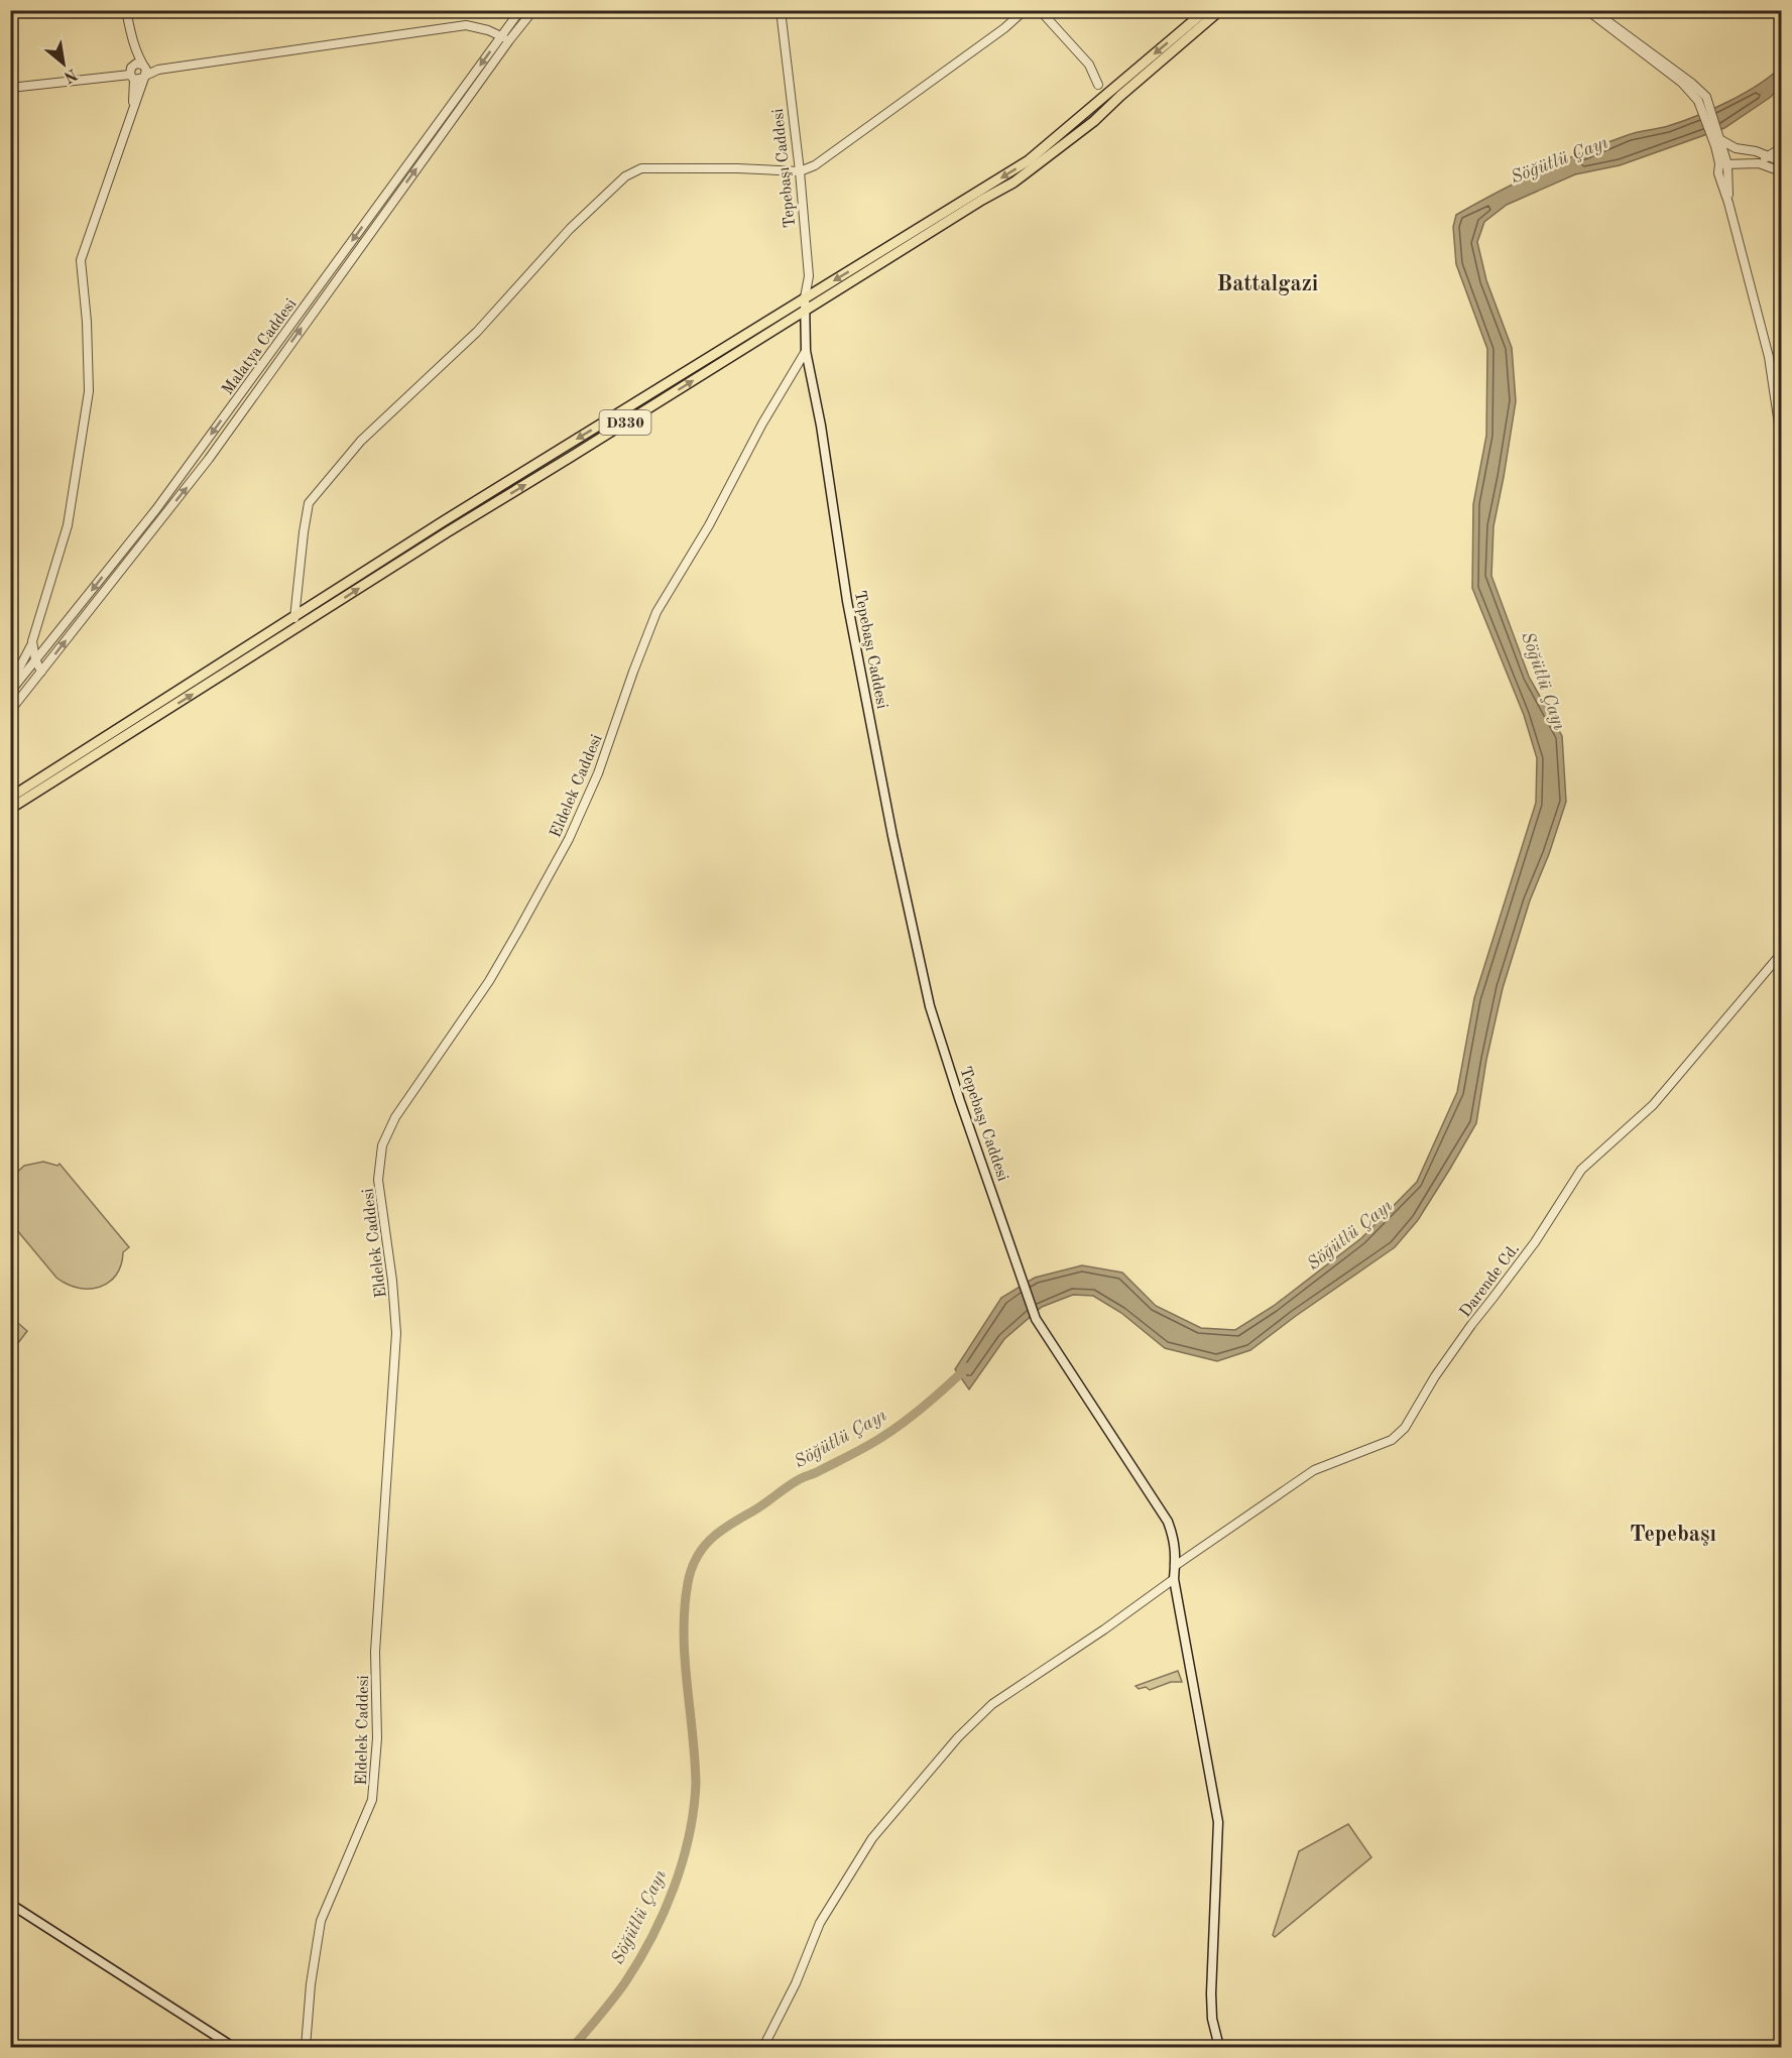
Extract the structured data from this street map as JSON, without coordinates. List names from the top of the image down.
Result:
{
  "streets": {
    "main road": ["Tepebaşı Caddesi", "D330"],
    "street": ["Malatya Caddesi", "Eldelek Caddesi", "Darende Cd."]
  },
  "crossings": [
    ["Tepebaşı Caddesi", "D330"],
    ["Tepebaşı Caddesi", "Eldelek Caddesi"],
    ["Tepebaşı Caddesi", "Darende Cd."]
  ],
  "districts": ["Battalgazi", "Tepebaşı"],
  "water": ["Söğütlü Çayı"],
  "north": "bottom right"
}
